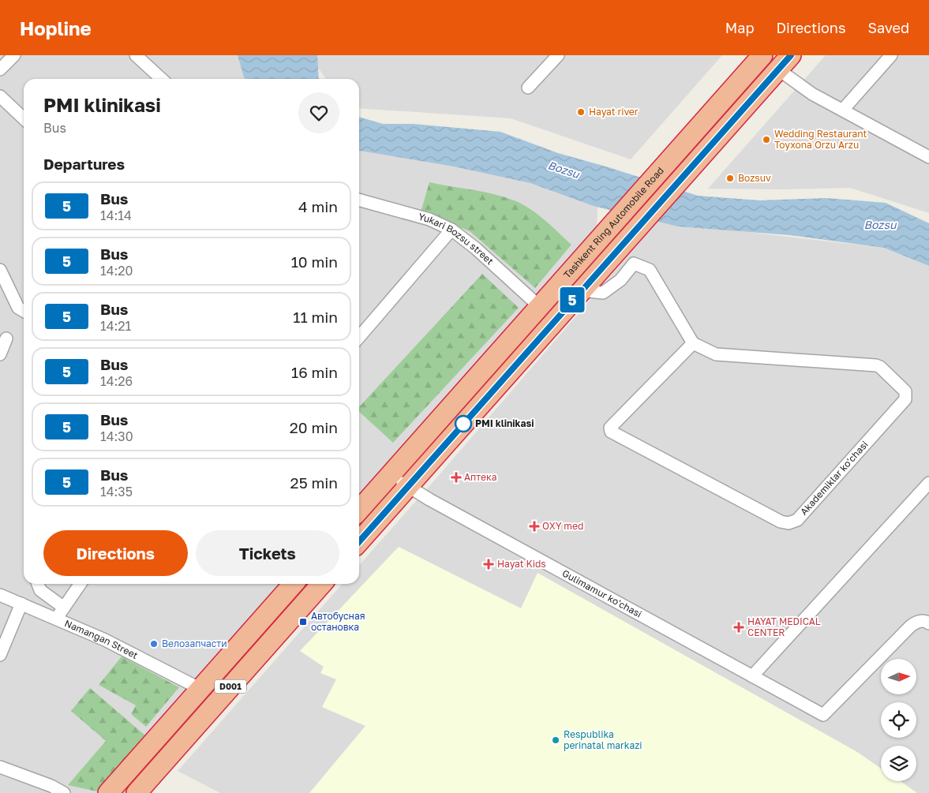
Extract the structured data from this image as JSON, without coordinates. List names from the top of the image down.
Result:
{
  "streets": {
    "highway": ["Tashkent Ring Automobile Road", "D001"],
    "street": [
      "Yukari Bozsu street",
      "Akademiklar ko'chasi",
      "Gulimamur ko'chasi",
      "Namangan Street"
    ]
  },
  "crossings": [
    ["Tashkent Ring Automobile Road", "Yukari Bozsu street"],
    ["Tashkent Ring Automobile Road", "Gulimamur ko'chasi"],
    ["Namangan Street", "D001"]
  ],
  "water": ["Bozsu"],
  "places": {
    "other": [
      "Hayat river",
      "Wedding Restaurant Toyxona Orzu Arzu",
      "Bozsuv",
      "PMI klinikasi",
      "Велозапчасти",
      "Respublika perinatal markazi"
    ],
    "health": [
      "Аптека",
      "OXY med",
      "Hayat Kids",
      "HAYAT MEDICAL CENTER"
    ],
    "transit": ["Автобусная остановка"]
  },
  "lines": ["bus line 5"],
  "north": "right",
  "page": {
    "header": "Hopline",
    "nav": ["Map", "Directions", "Saved"],
    "on_map": "5",
    "heading": [
      ["PMI klinikasi", "Bus"],
      "Departures"
    ],
    "list": [
      {
        "mark": "5",
        "name": "Bus",
        "note": "14:14",
        "value": "4 min"
      },
      {
        "mark": "5",
        "name": "Bus",
        "note": "14:20",
        "value": "10 min"
      },
      {
        "mark": "5",
        "name": "Bus",
        "note": "14:21",
        "value": "11 min"
      },
      {
        "mark": "5",
        "name": "Bus",
        "note": "14:26",
        "value": "16 min"
      },
      {
        "mark": "5",
        "name": "Bus",
        "note": "14:30",
        "value": "20 min"
      },
      {
        "mark": "5",
        "name": "Bus",
        "note": "14:35",
        "value": "25 min"
      }
    ],
    "buttons": ["Directions", "Tickets"]
  }
}
